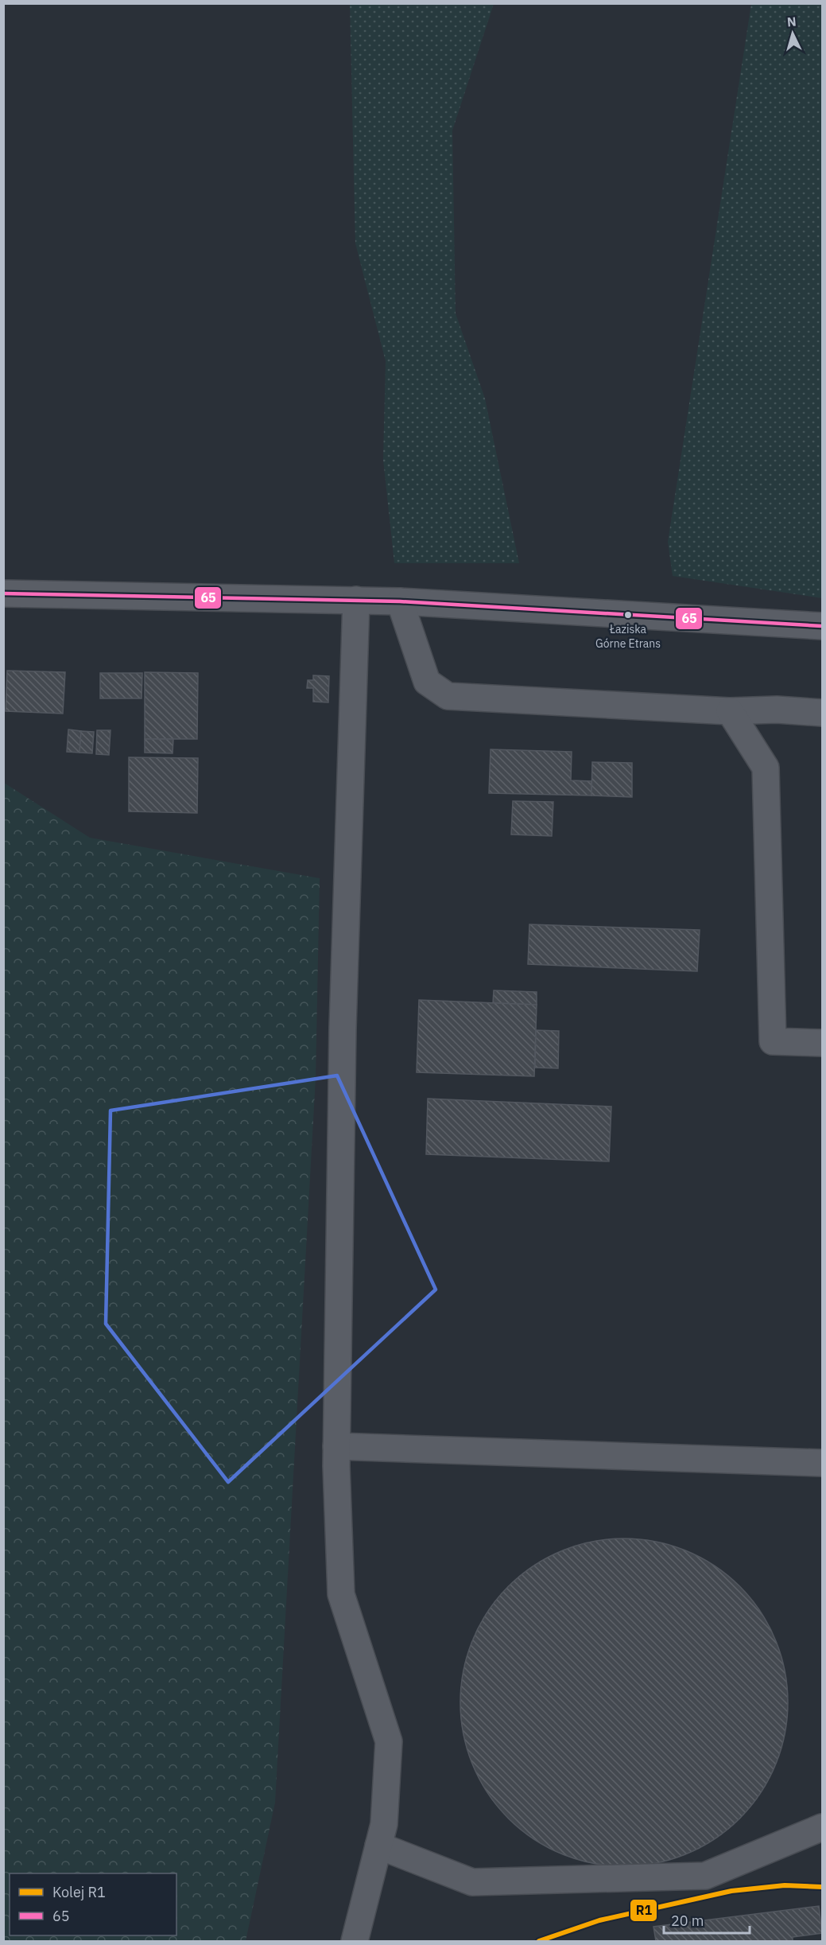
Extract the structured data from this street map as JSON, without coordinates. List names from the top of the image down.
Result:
{
  "places": ["Łaziska Górne Etrans"],
  "lines": ["transit line 65", "rail line R1"],
  "legend": ["Kolej R1", "65"],
  "scale_bar": "20 m",
  "north": "top"
}
